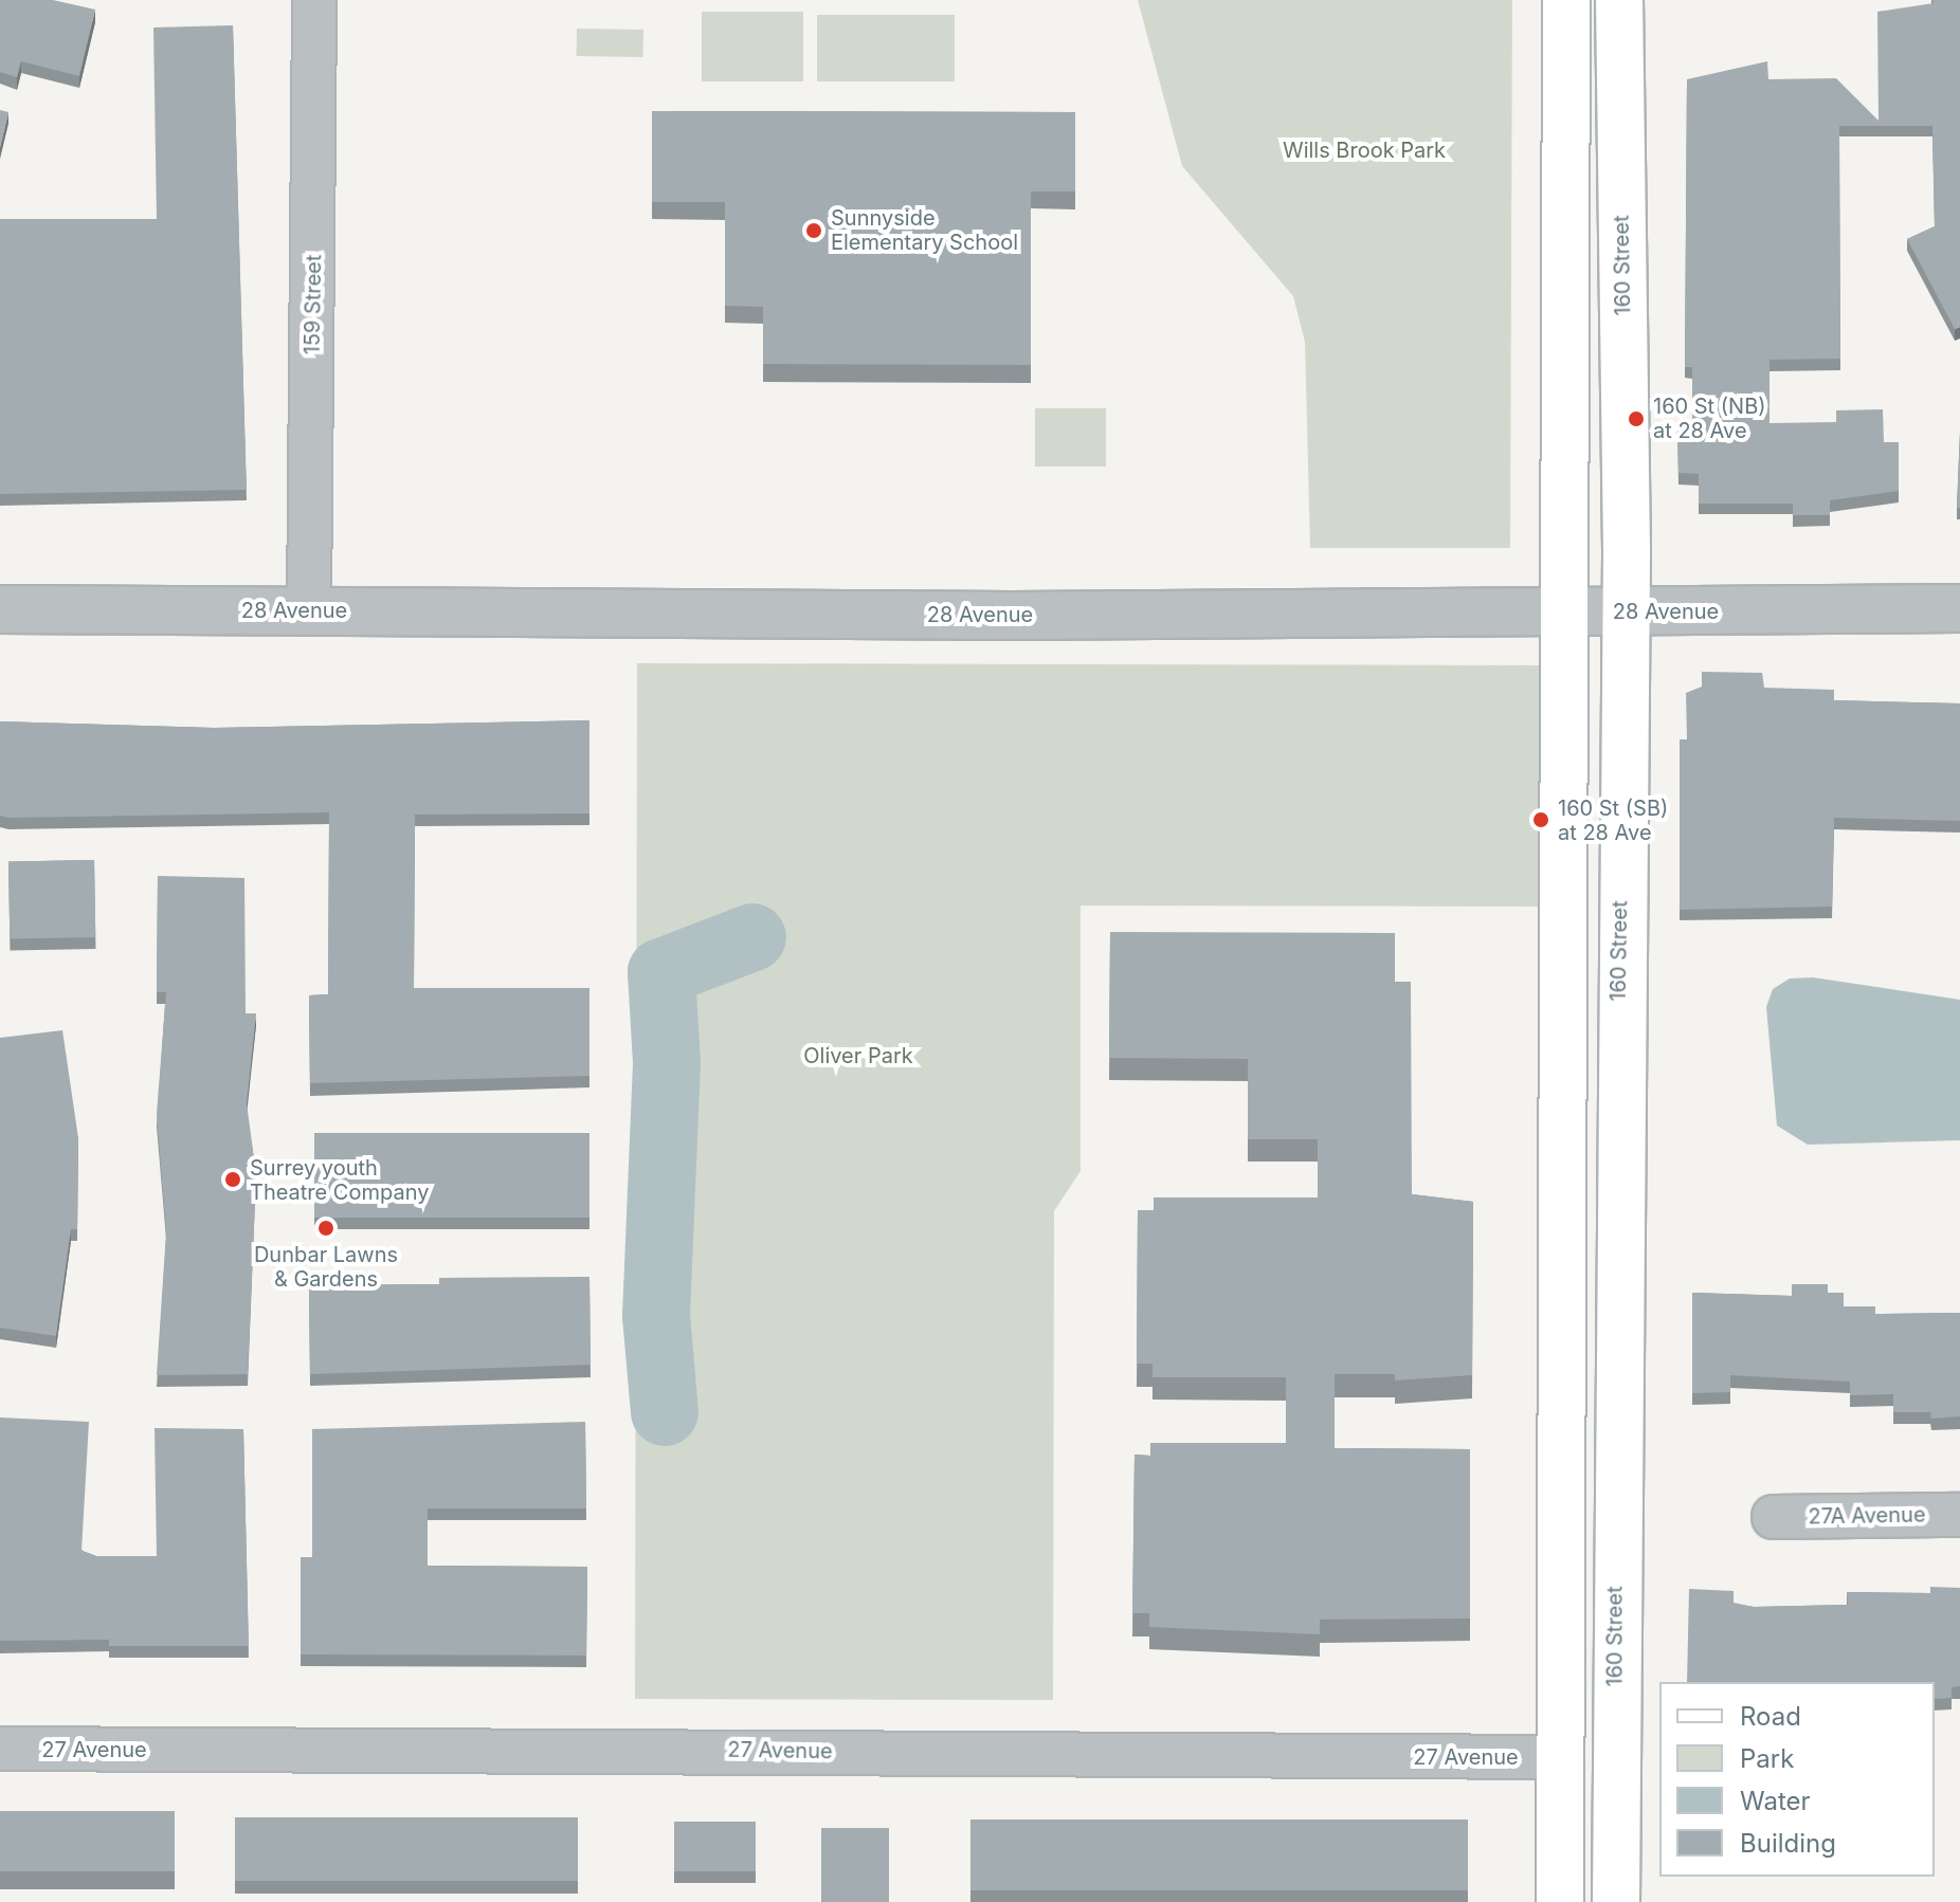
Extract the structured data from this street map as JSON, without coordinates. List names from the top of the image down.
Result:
{
  "streets": {
    "main road": ["160 Street"],
    "street": [
      "159 Street",
      "28 Avenue",
      "27A Avenue",
      "27 Avenue"
    ]
  },
  "crossings": [
    ["160 Street", "28 Avenue"],
    ["159 Street", "28 Avenue"]
  ],
  "parks": ["Wills Brook Park", "Oliver Park"],
  "places": [
    "Sunnyside Elementary School",
    "160 St (NB) at 28 Ave",
    "160 St (SB) at 28 Ave",
    "Surrey youth Theatre Company",
    "Dunbar Lawns & Gardens"
  ],
  "legend": [
    "Road",
    "Park",
    "Water",
    "Building"
  ]
}
